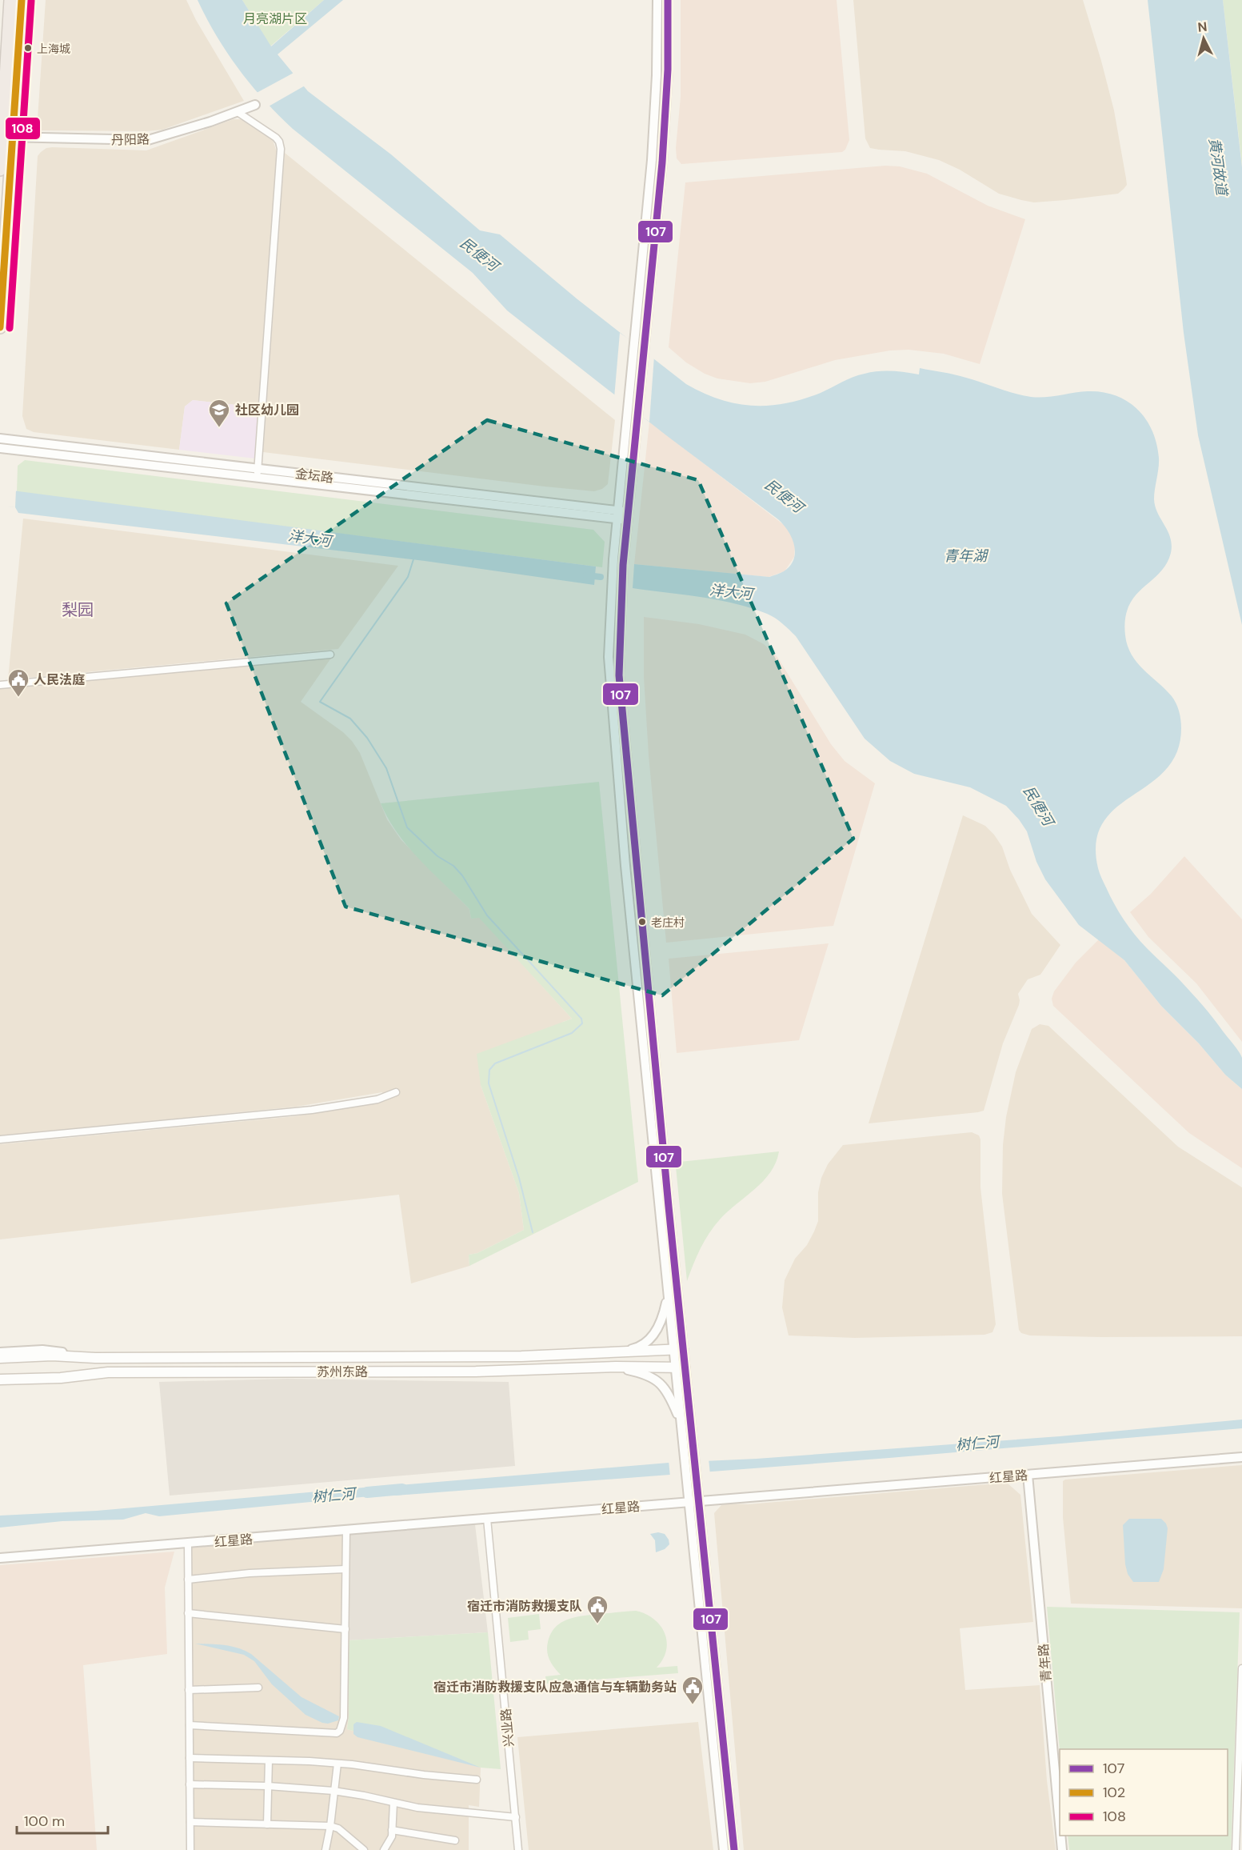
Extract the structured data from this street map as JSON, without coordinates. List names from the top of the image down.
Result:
{
  "streets": {
    "main road": ["苏州东路"],
    "street": [
      "丹阳路",
      "金坛路",
      "红星路",
      "青年路",
      "兴业路"
    ]
  },
  "crossings": [
    ["红星路", "青年路"],
    ["红星路", "兴业路"]
  ],
  "districts": ["梨园"],
  "water": [
    "黄河故道",
    "民便河",
    "洋大河",
    "青年湖",
    "树仁河"
  ],
  "parks": ["月亮湖片区"],
  "places": {
    "other": ["上海城", "老庄村"],
    "school or university": ["社区幼儿园"],
    "public building": ["人民法庭", "宿迁市消防救援支队", "宿迁市消防救援支队应急通信与车辆勤务站"]
  },
  "lines": ["transit line 107", "transit line 102", "transit line 108"],
  "legend": ["107", "102", "108"],
  "scale_bar": "100 m",
  "north": "top"
}
